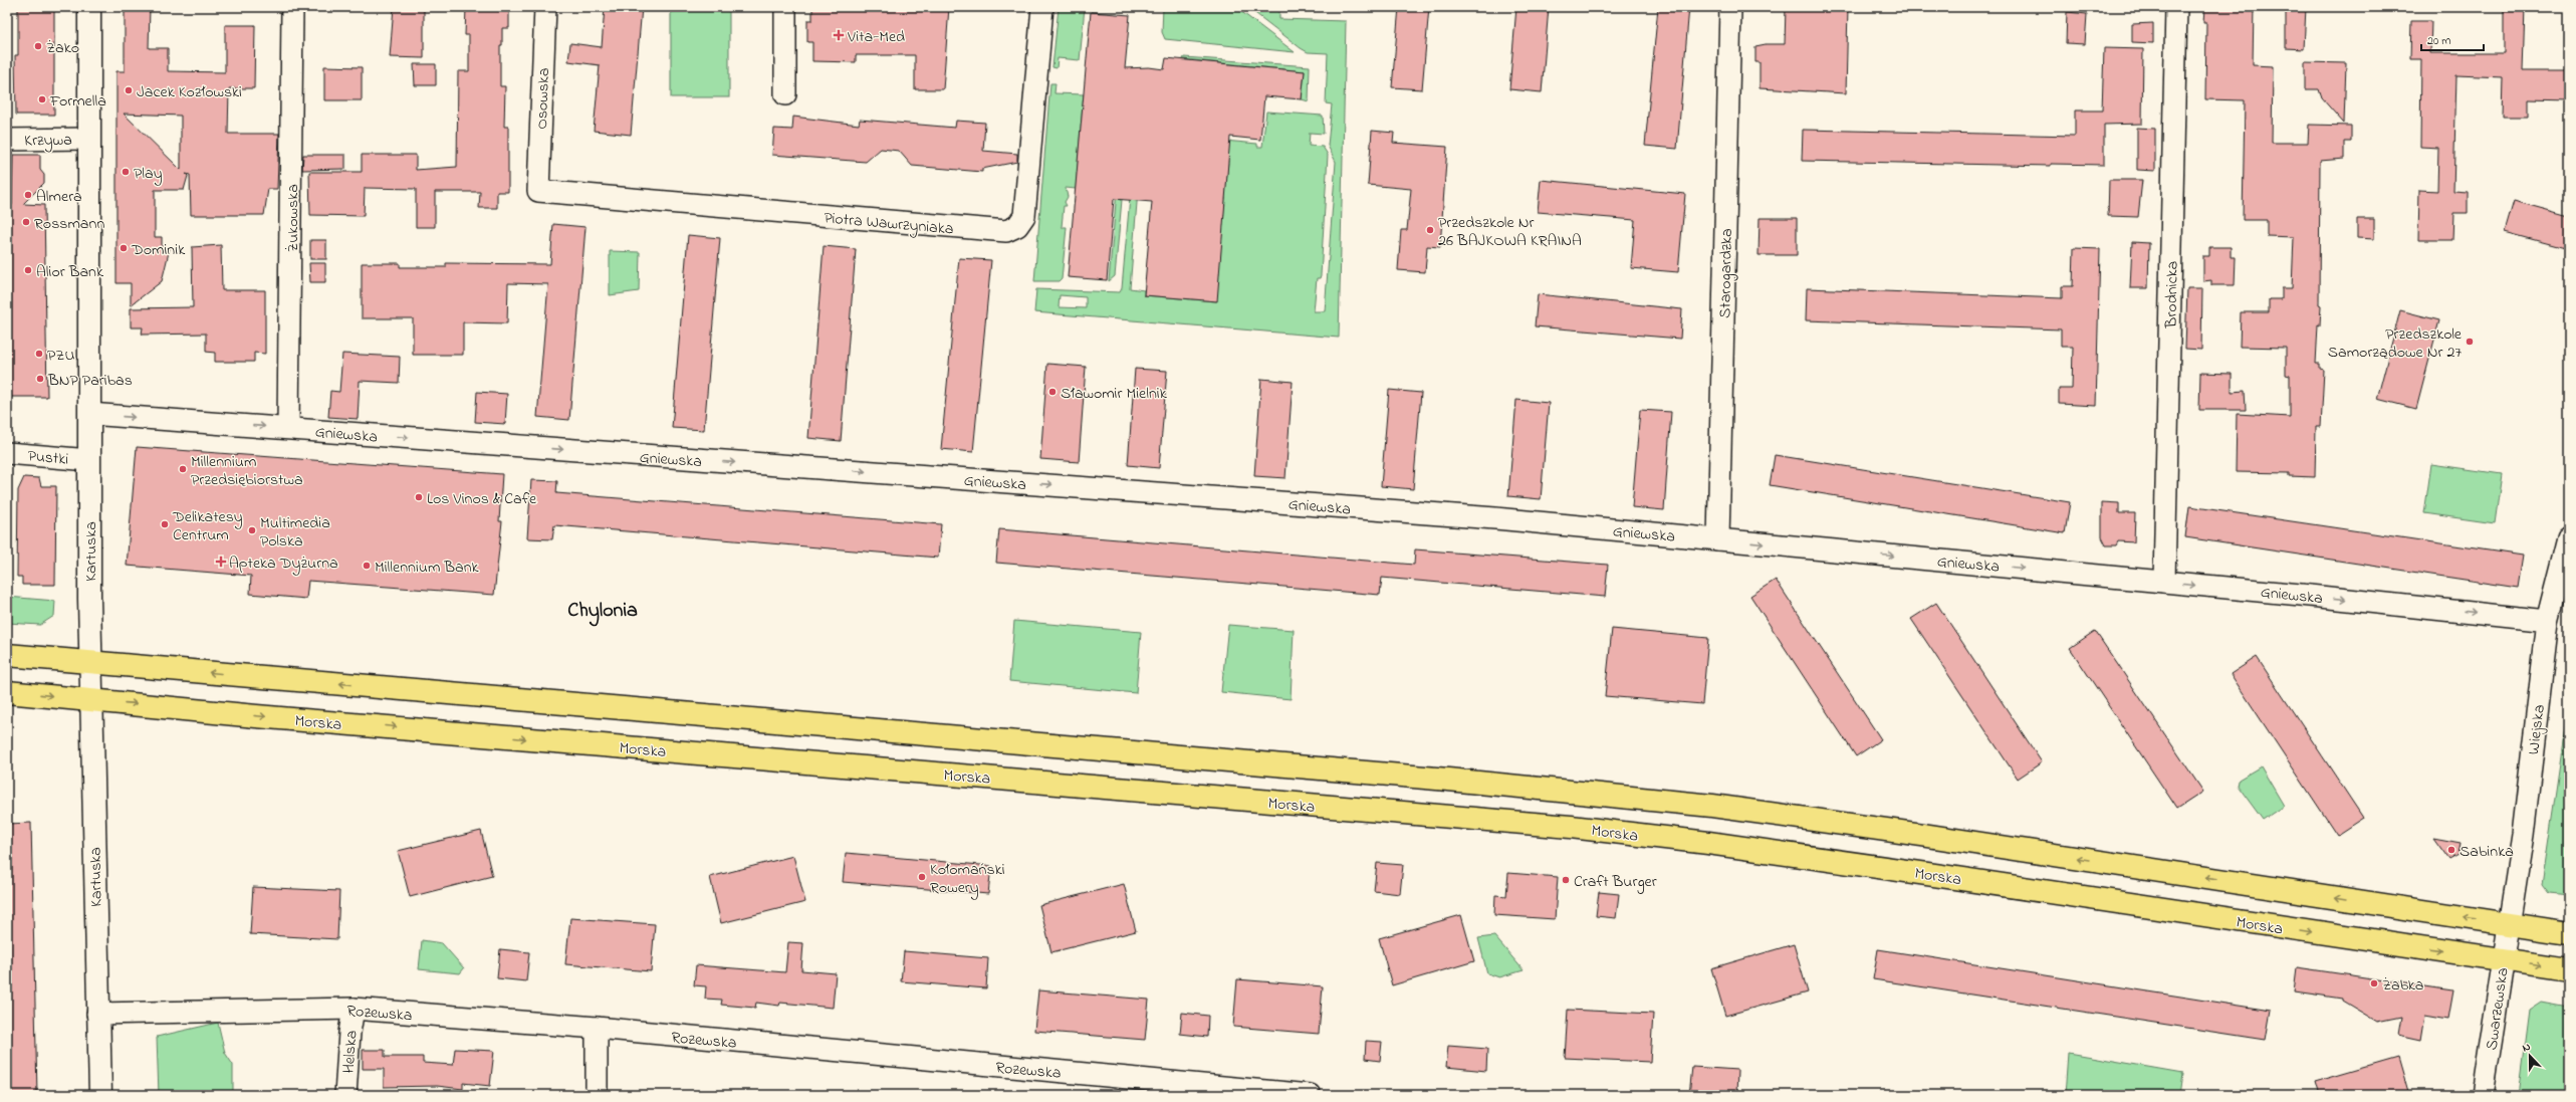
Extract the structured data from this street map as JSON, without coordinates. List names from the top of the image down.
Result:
{
  "streets": {
    "main road": ["Morska"],
    "street": [
      "Osowska",
      "Krzywa",
      "Żukowska",
      "Piotra Wawrzyniaka",
      "Starogardzka",
      "Brodnicka",
      "Gniewska",
      "Pustki",
      "Kartuska",
      "Wiejska",
      "Swarzewska",
      "Rozewska",
      "Helska"
    ]
  },
  "crossings": [
    ["Osowska", "Piotra Wawrzyniaka"],
    ["Krzywa", "Kartuska"],
    ["Żukowska", "Gniewska"],
    ["Starogardzka", "Gniewska"],
    ["Brodnicka", "Gniewska"],
    ["Gniewska", "Kartuska"],
    ["Gniewska", "Wiejska"],
    ["Pustki", "Kartuska"],
    ["Kartuska", "Morska"],
    ["Kartuska", "Rozewska"],
    ["Morska", "Swarzewska"],
    ["Wiejska", "Swarzewska"],
    ["Rozewska", "Helska"]
  ],
  "one_way": ["Gniewska"],
  "districts": ["Chylonia"],
  "places": {
    "health": ["Vita-Med", "Apteka Dyżurna"],
    "other": [
      "Żako",
      "Jacek Kozłowski",
      "Formella",
      "Play",
      "Almera",
      "Rossmann",
      "Przedszkole Nr 26 BAJKOWA KRAINA",
      "Dominik",
      "Alior Bank",
      "Przedszkole Samorządowe Nr 27",
      "PZU",
      "BNP Paribas",
      "Sławomir Mielnik",
      "Millennium Przedsiębiorstwa",
      "Los Vinos & Cafe",
      "Delikatesy Centrum",
      "Multimedia Polska",
      "Millennium Bank",
      "Sabinka",
      "Kołomański Rowery",
      "Craft Burger",
      "Żabka"
    ]
  },
  "scale_bar": "20 m",
  "north": "top"
}
